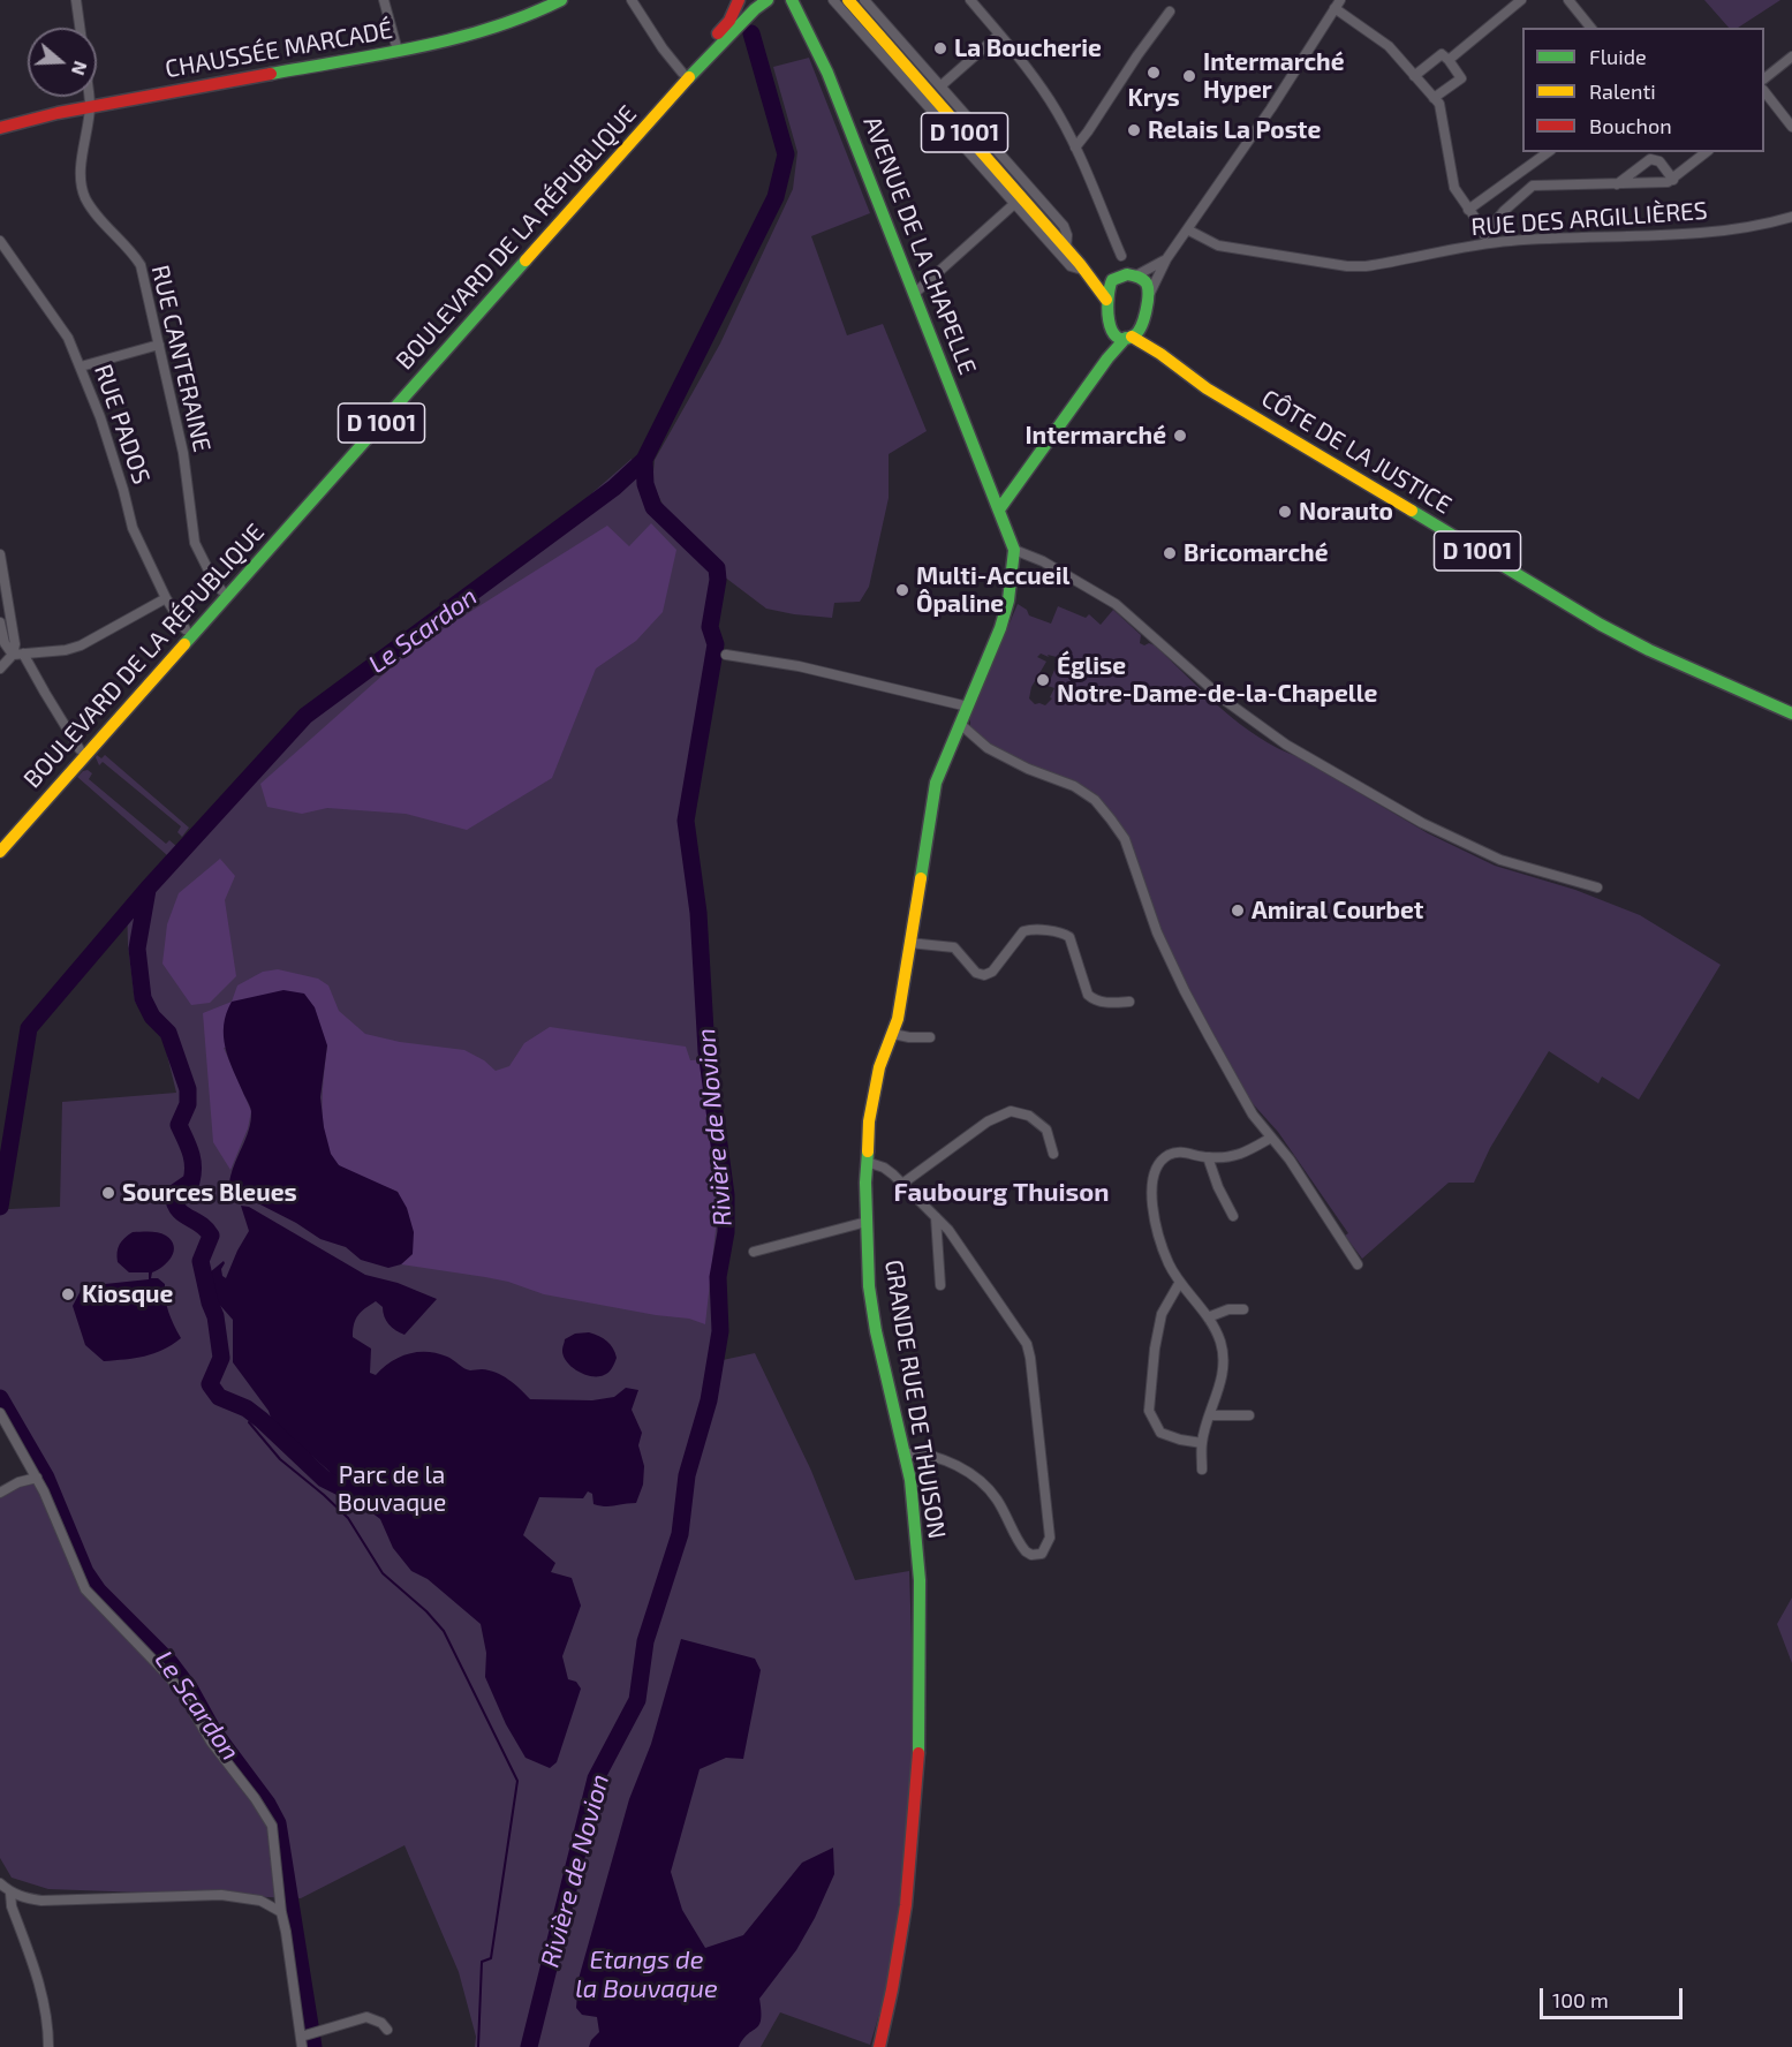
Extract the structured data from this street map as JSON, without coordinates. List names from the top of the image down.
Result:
{
  "streets": {
    "main road": [
      "CHAUSSÉE MARCADÉ",
      "D 1001",
      "BOULEVARD DE LA RÉPUBLIQUE",
      "AVENUE DE LA CHAPELLE",
      "CÔTE DE LA JUSTICE",
      "GRANDE RUE DE THUISON"
    ],
    "street": ["RUE DES ARGILLIÈRES", "RUE CANTERAINE", "RUE PADOS"]
  },
  "crossings": [
    ["CHAUSSÉE MARCADÉ", "RUE CANTERAINE"],
    ["D 1001", "CÔTE DE LA JUSTICE"],
    ["BOULEVARD DE LA RÉPUBLIQUE", "RUE CANTERAINE"],
    ["BOULEVARD DE LA RÉPUBLIQUE", "RUE PADOS"],
    ["AVENUE DE LA CHAPELLE", "GRANDE RUE DE THUISON"]
  ],
  "districts": ["Faubourg Thuison"],
  "water": ["Le Scardon", "Rivière de Novion", "Etangs de la Bouvaque"],
  "parks": ["Parc de la Bouvaque"],
  "places": [
    "La Boucherie",
    "Krys",
    "Intermarché Hyper",
    "Relais La Poste",
    "Intermarché",
    "Norauto",
    "Bricomarché",
    "Multi-Accueil Ôpaline",
    "Église Notre-Dame-de-la-Chapelle",
    "Amiral Courbet",
    "Sources Bleues",
    "Kiosque"
  ],
  "legend": ["Fluide", "Ralenti", "Bouchon"],
  "scale_bar": "100 m",
  "north": "right"
}
